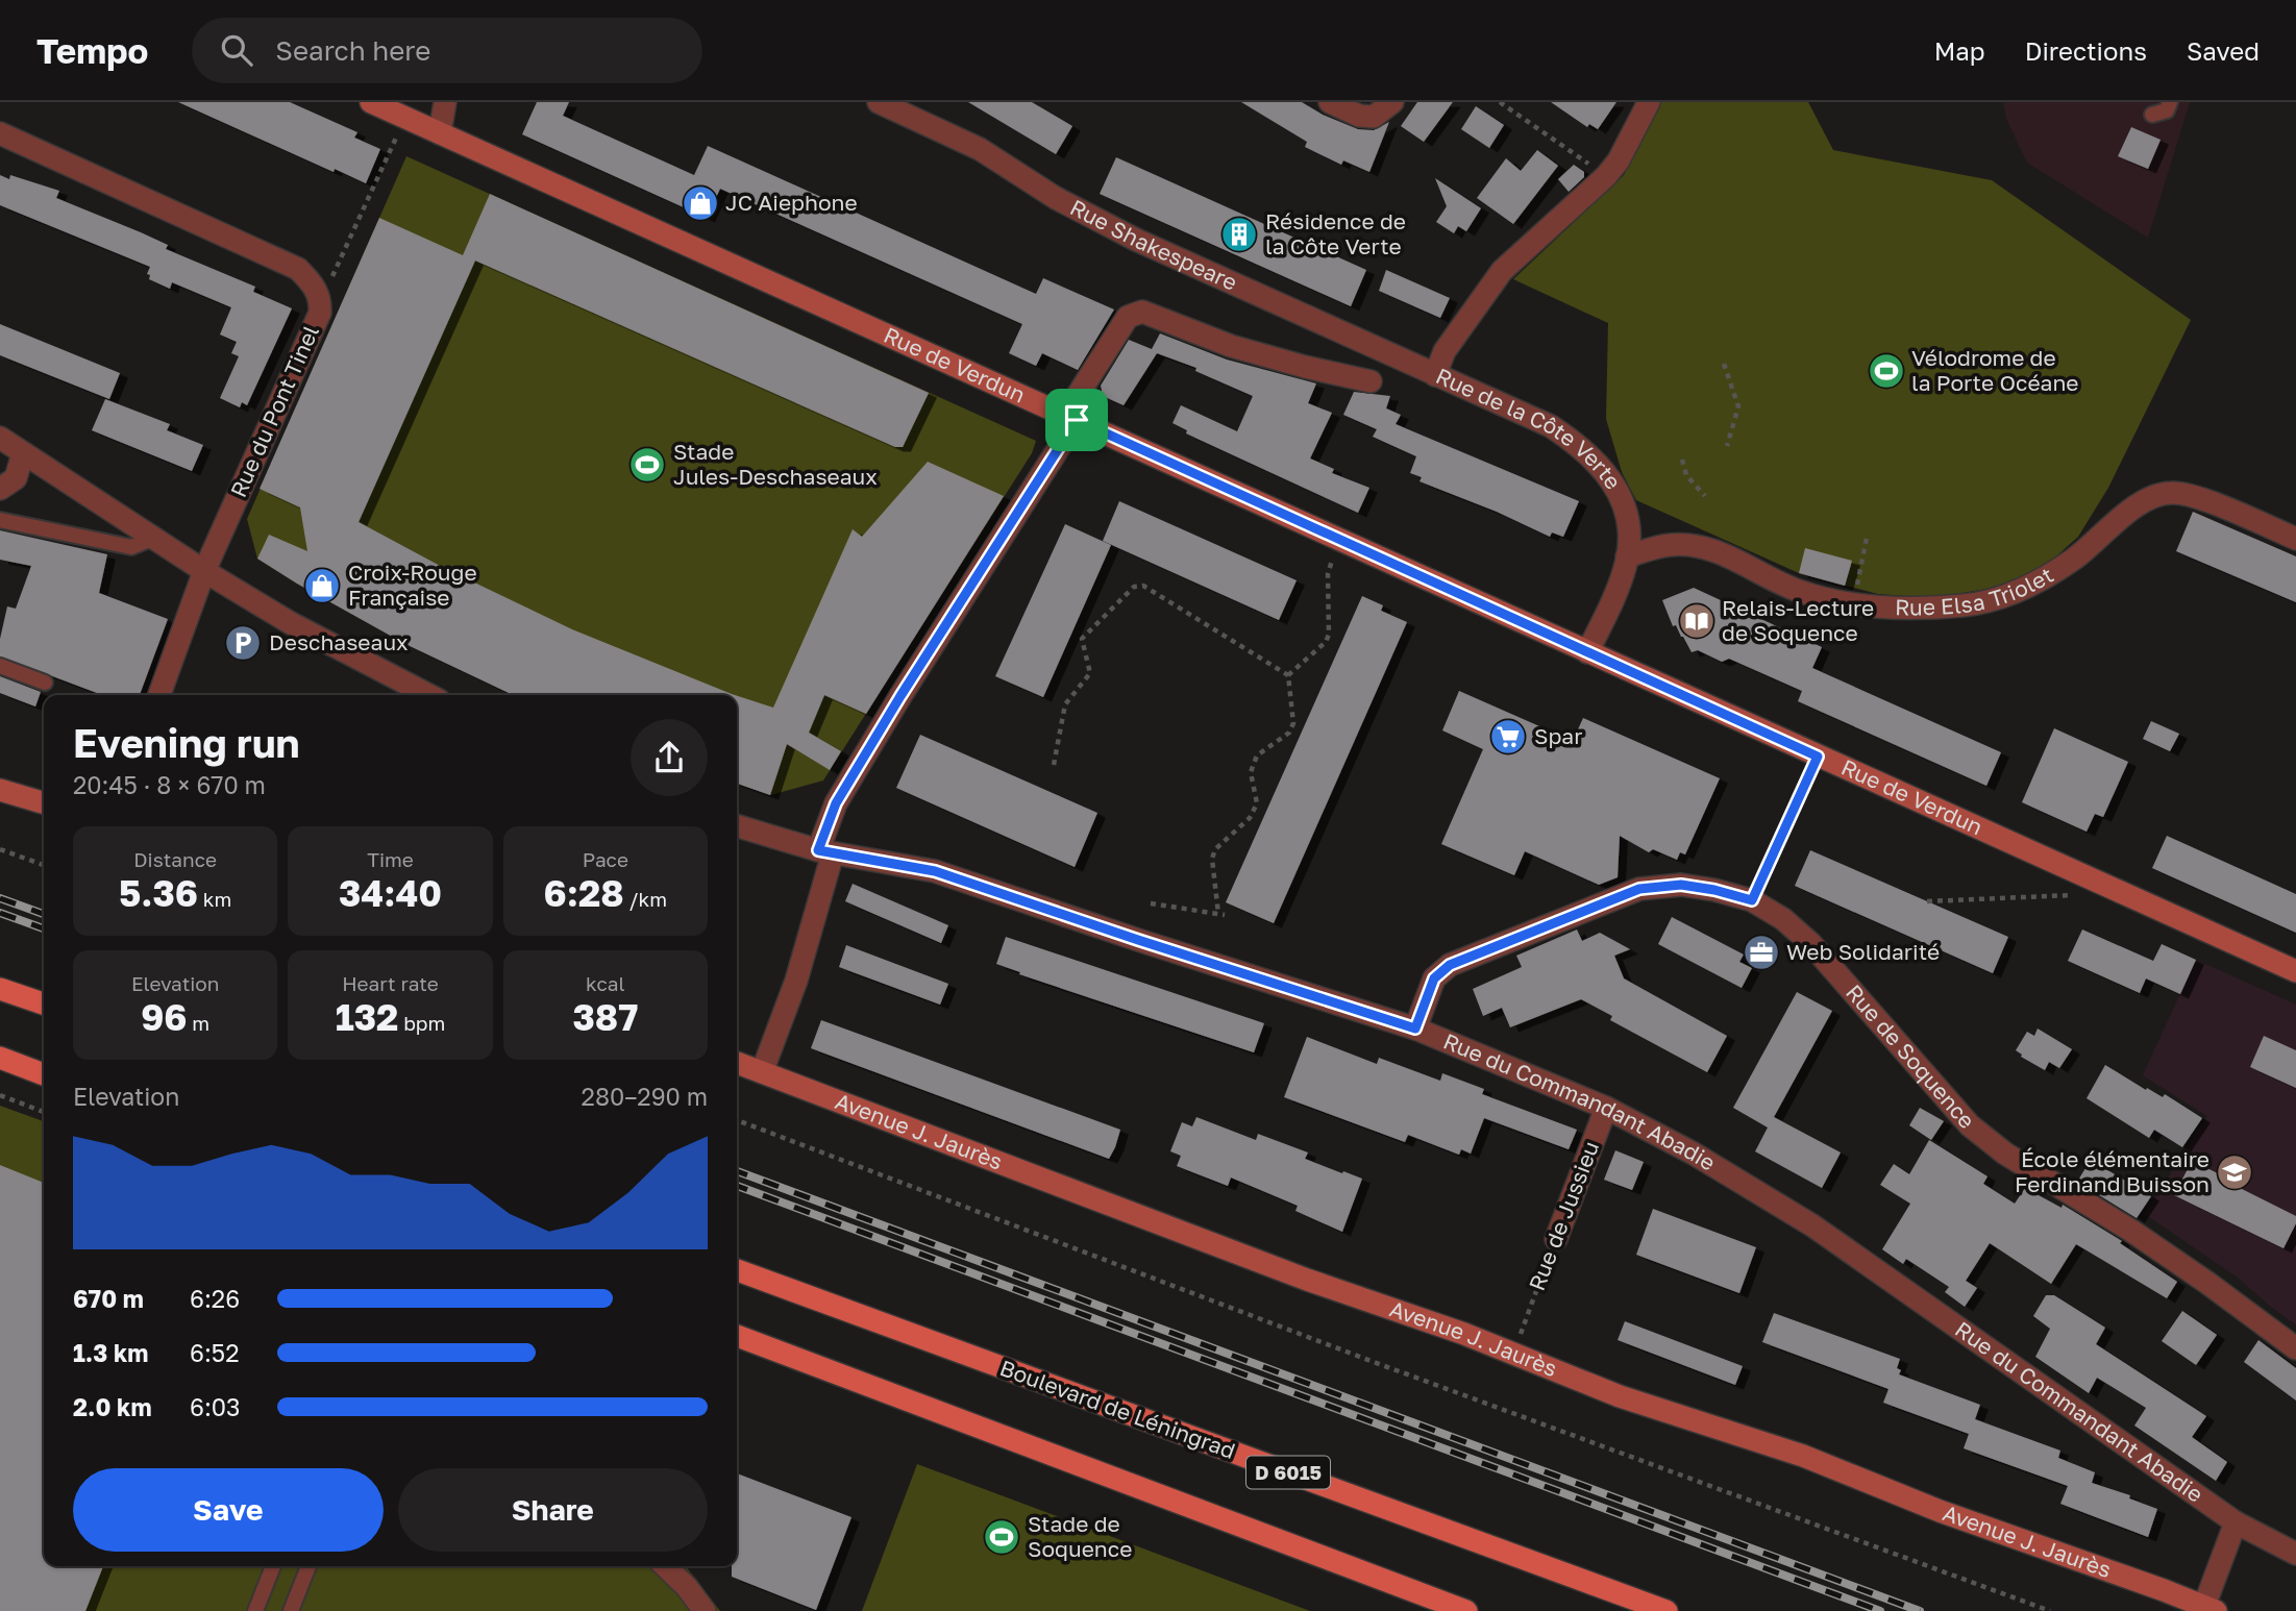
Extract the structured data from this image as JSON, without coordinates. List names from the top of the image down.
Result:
{
  "streets": {
    "main road": [
      "Rue de Verdun",
      "Avenue J. Jaurès",
      "Boulevard de Léningrad",
      "D 6015"
    ],
    "street": [
      "Rue Shakespeare",
      "Rue du Pont Tinel",
      "Rue de la Côte Verte",
      "Rue Elsa Triolet",
      "Rue de Soquence",
      "Rue du Commandant Abadie",
      "Rue de Jussieu"
    ]
  },
  "crossings": [
    ["Rue Shakespeare", "Rue de la Côte Verte"],
    ["Rue de Verdun", "Rue de la Côte Verte"],
    ["Rue de la Côte Verte", "Rue Elsa Triolet"],
    ["Rue de Soquence", "Rue du Commandant Abadie"],
    ["Rue du Commandant Abadie", "Rue de Jussieu"]
  ],
  "places": {
    "shop": ["JC Aiephone", "Croix-Rouge Française"],
    "building": ["Résidence de la Côte Verte"],
    "sports": ["Vélodrome de la Porte Océane", "Stade Jules-Deschaseaux", "Stade de Soquence"],
    "library": ["Relais-Lecture de Soquence"],
    "parking": ["Deschaseaux"],
    "supermarket": ["Spar"],
    "office": ["Web Solidarité"],
    "school or university": ["École élémentaire Ferdinand Buisson"]
  },
  "page": {
    "header": "Tempo",
    "search": "Search here",
    "nav": ["Map", "Directions", "Saved"],
    "heading": ["Evening run", "20:45 · 8 × 670 m"],
    "stats": [
      ["Distance", "5.36 km"],
      ["Time", "34:40"],
      ["Pace", "6:28 /km"],
      ["Elevation", "96 m"],
      ["Heart rate", "132 bpm"],
      ["kcal", "387"]
    ],
    "chart": ["Elevation", "280–290 m"],
    "list": [
      {
        "name": "670 m",
        "note": "6:26"
      },
      {
        "name": "1.3 km",
        "note": "6:52"
      },
      {
        "name": "2.0 km",
        "note": "6:03"
      }
    ],
    "buttons": ["Save", "Share"]
  }
}
